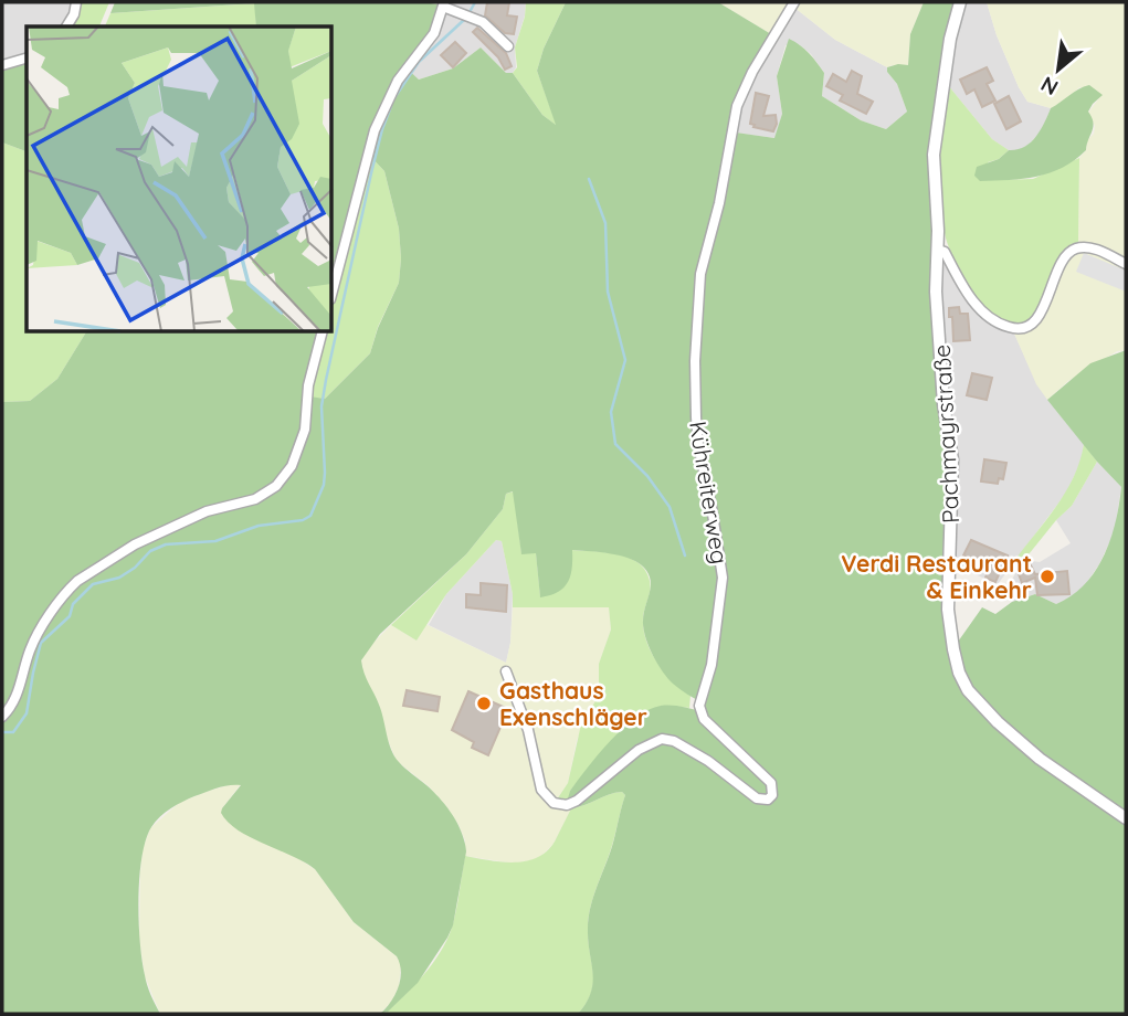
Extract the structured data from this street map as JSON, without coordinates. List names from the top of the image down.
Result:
{
  "streets": {
    "street": ["Pachmayrstraße", "Kühreiterweg"]
  },
  "places": ["Verdi Restaurant & Einkehr", "Gasthaus Exenschläger"],
  "north": "bottom left"
}
